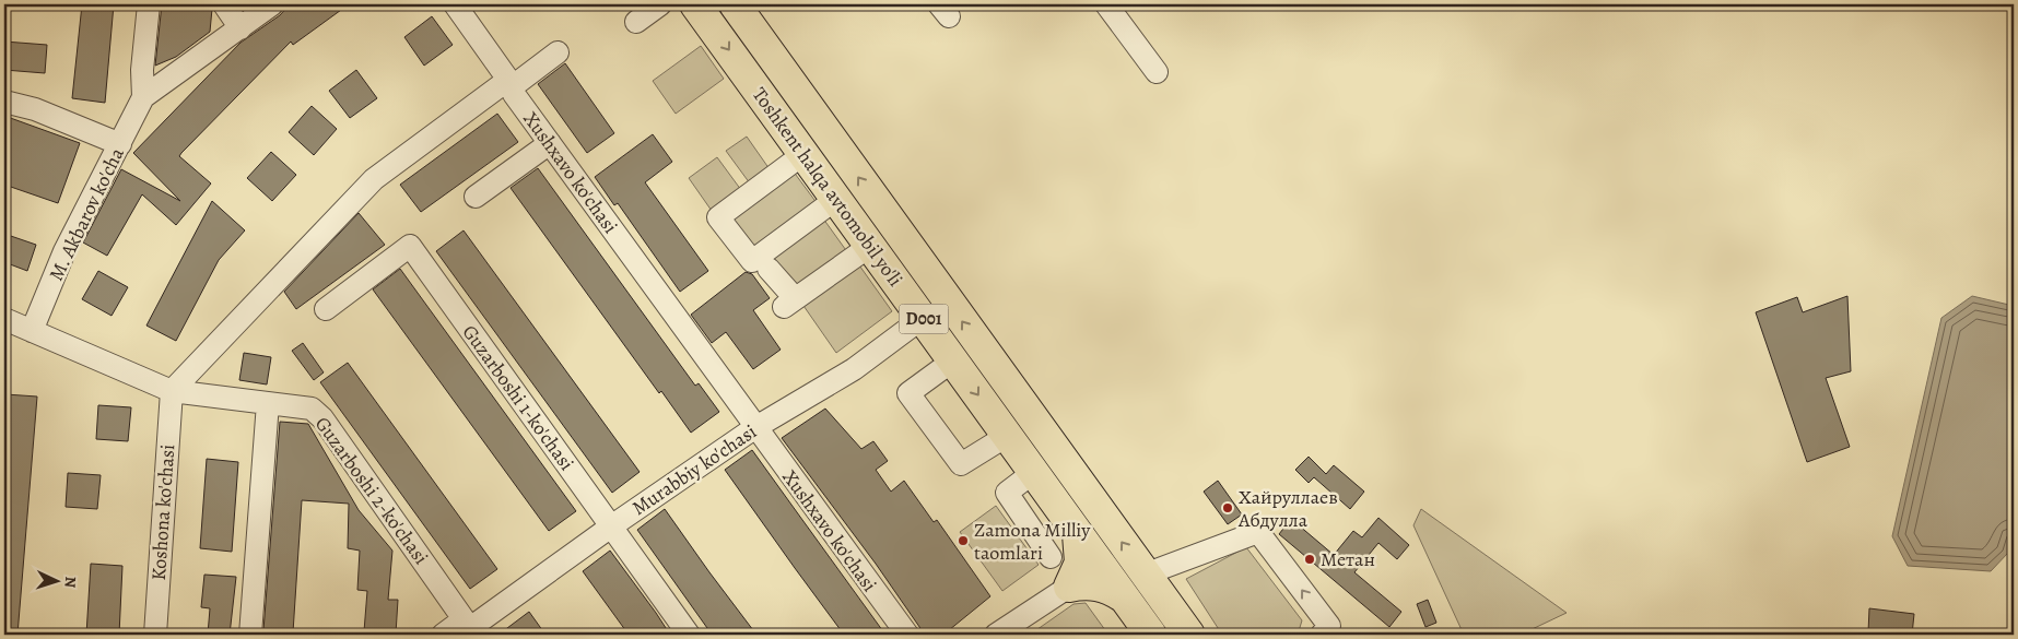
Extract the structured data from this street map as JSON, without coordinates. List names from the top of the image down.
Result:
{
  "streets": {
    "highway": ["Toshkent halqa avtomobil yo'li", "D001"],
    "street": [
      "Xushxavo ko'chasi",
      "M. Akbarov ko'cha",
      "Guzarboshi 1-ko'chasi",
      "Murabbiy ko'chasi",
      "Guzarboshi 2-ko'chasi",
      "Koshona ko'chasi"
    ]
  },
  "crossings": [
    ["Xushxavo ko'chasi", "Murabbiy ko'chasi"],
    ["Toshkent halqa avtomobil yo'li", "Murabbiy ko'chasi"],
    ["M. Akbarov ko'cha", "Guzarboshi 2-ko'chasi"],
    ["Guzarboshi 1-ko'chasi", "Murabbiy ko'chasi"],
    ["Murabbiy ko'chasi", "Guzarboshi 2-ko'chasi"],
    ["Guzarboshi 2-ko'chasi", "Koshona ko'chasi"]
  ],
  "places": ["Хайруллаев Абдулла", "Zamona Milliy taomlari", "Метан"],
  "north": "right"
}
